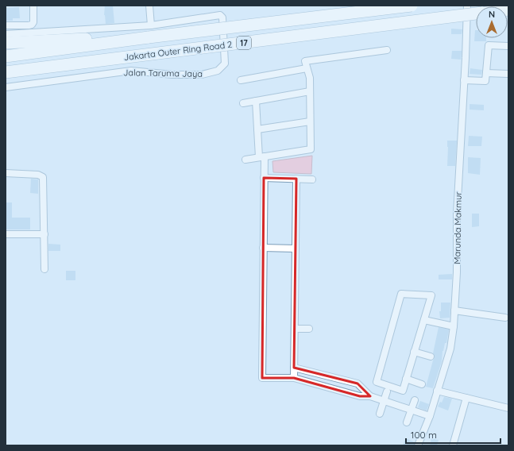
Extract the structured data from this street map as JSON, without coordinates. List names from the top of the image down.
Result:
{
  "streets": {
    "highway": ["17", "Jakarta Outer Ring Road 2"],
    "street": ["Jalan Taruma Jaya", "Marunda Makmur"]
  },
  "scale_bar": "100 m",
  "north": "top"
}
